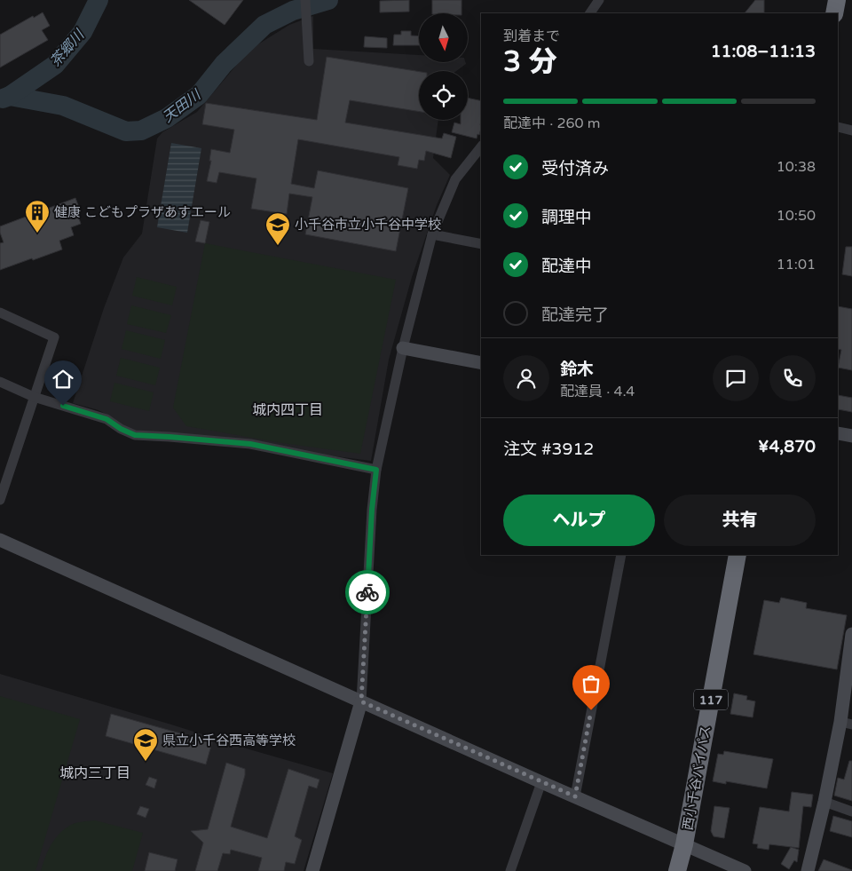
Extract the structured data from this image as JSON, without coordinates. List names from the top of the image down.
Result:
{
  "streets": {
    "highway": ["117", "西小千谷バイパス"]
  },
  "crossings": [
    ["117", "西小千谷バイパス"]
  ],
  "districts": ["城内四丁目", "城内三丁目"],
  "water": ["茶郷川", "天田川"],
  "places": {
    "building": ["健康 こどもプラザあすエール"],
    "school or university": ["小千谷市立小千谷中学校", "県立小千谷西高等学校"]
  },
  "north": "bottom",
  "page": {
    "heading": ["3 分", "到着まで", "11:08–11:13"],
    "panel": [
      "鈴木",
      "配達員 · 4.4",
      "注文 #3912",
      "¥4,870"
    ],
    "bar": "配達中 · 260 m",
    "list": [
      ["受付済み", "10:38"],
      ["調理中", "10:50"],
      ["配達中", "11:01"],
      "配達完了"
    ],
    "buttons": ["ヘルプ", "共有"]
  }
}
